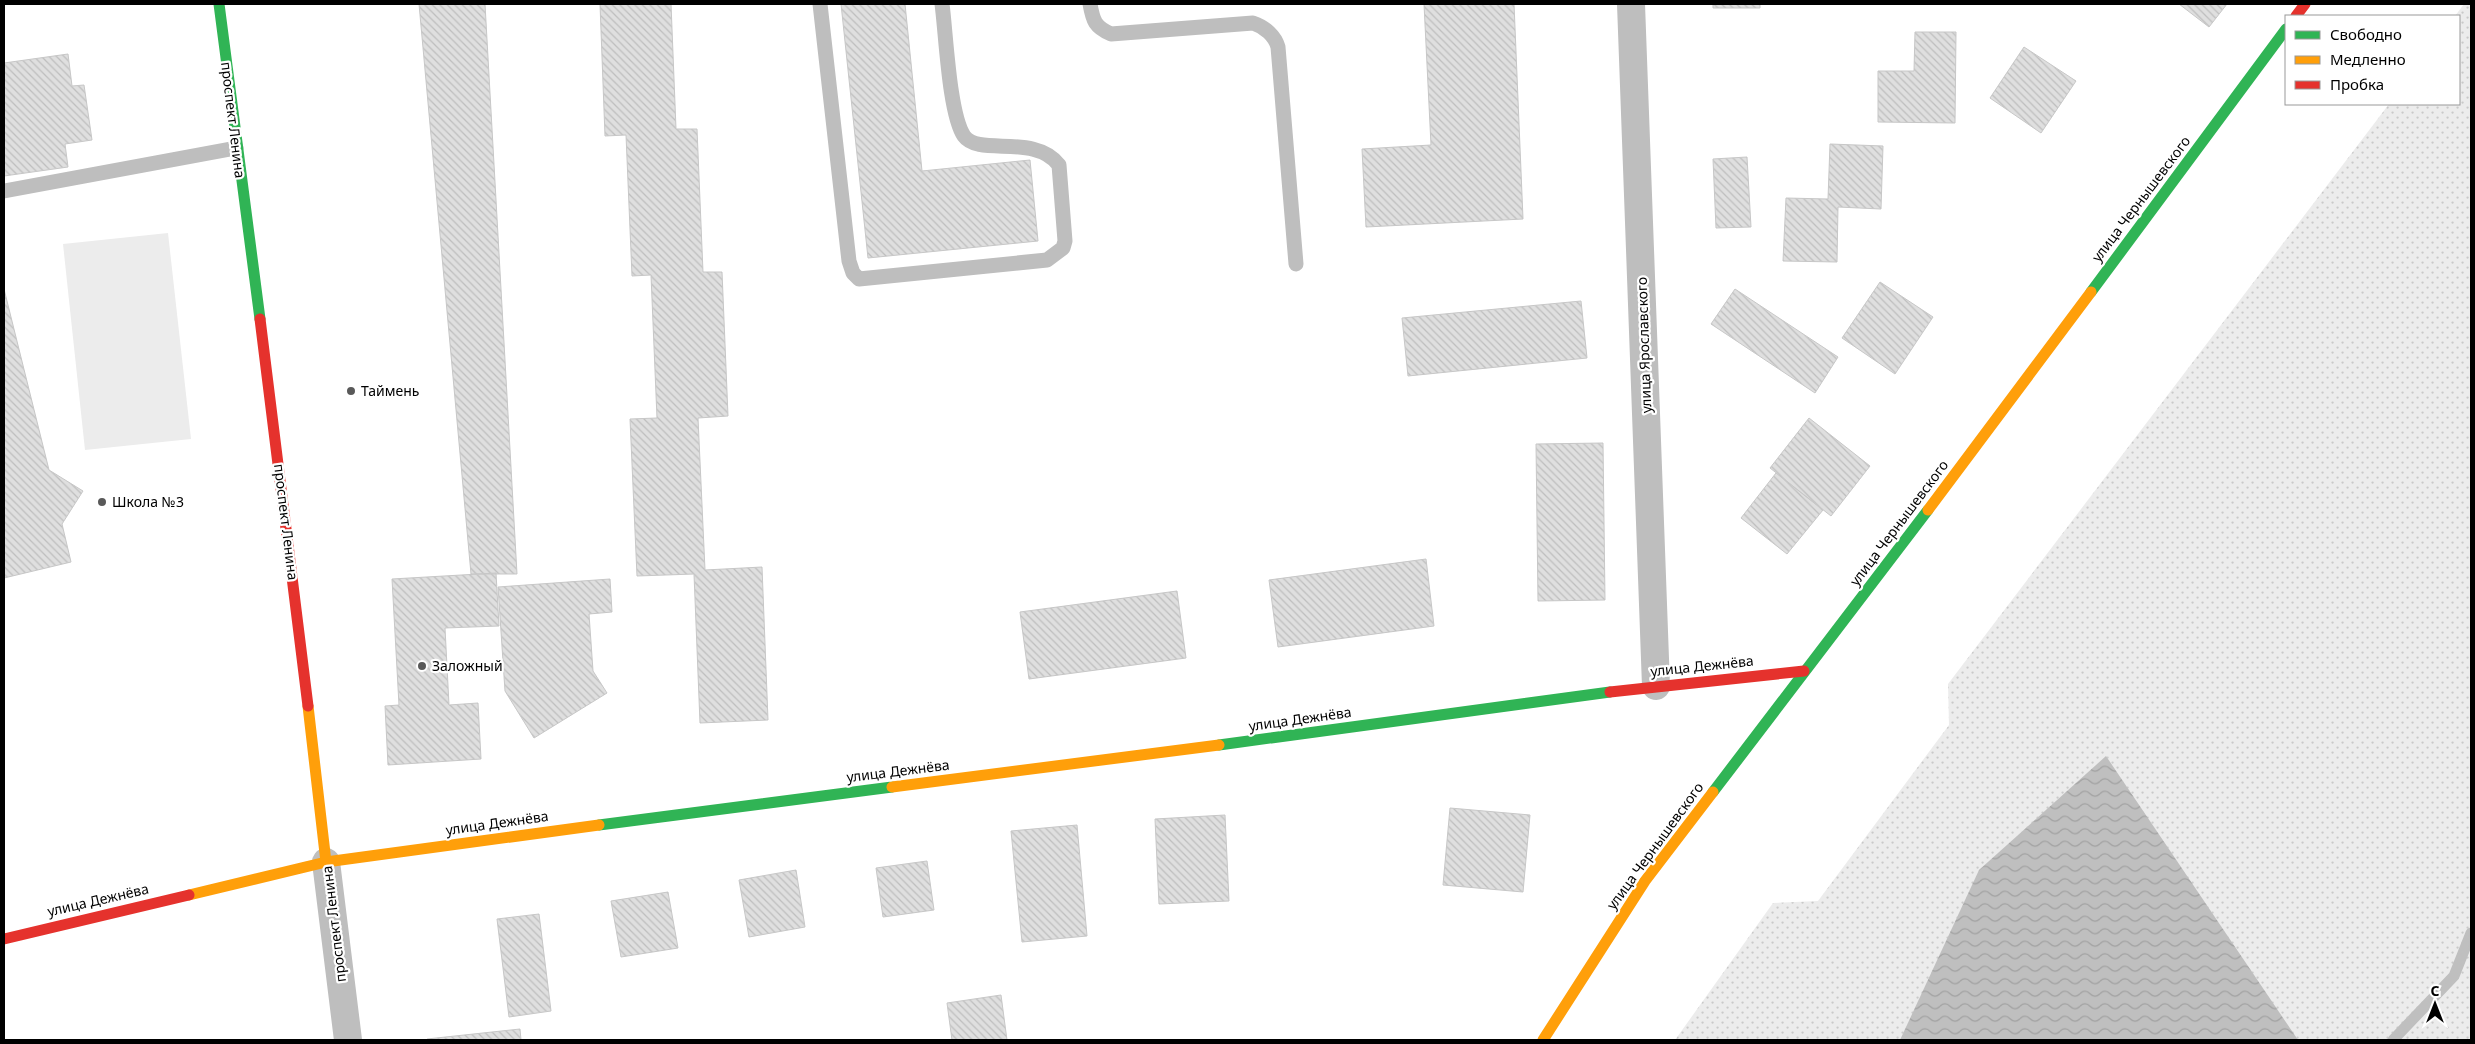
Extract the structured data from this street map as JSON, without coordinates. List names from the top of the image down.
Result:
{
  "streets": {
    "main road": ["проспект Ленина", "улица Чернышевского", "улица Дежнёва"],
    "street": ["улица Ярославского"]
  },
  "crossings": [
    ["проспект Ленина", "улица Дежнёва"],
    ["улица Чернышевского", "улица Дежнёва"],
    ["улица Ярославского", "улица Дежнёва"]
  ],
  "places": ["Таймень", "Школа №3", "Заложный"],
  "legend": ["Свободно", "Медленно", "Пробка"],
  "north": "top"
}
